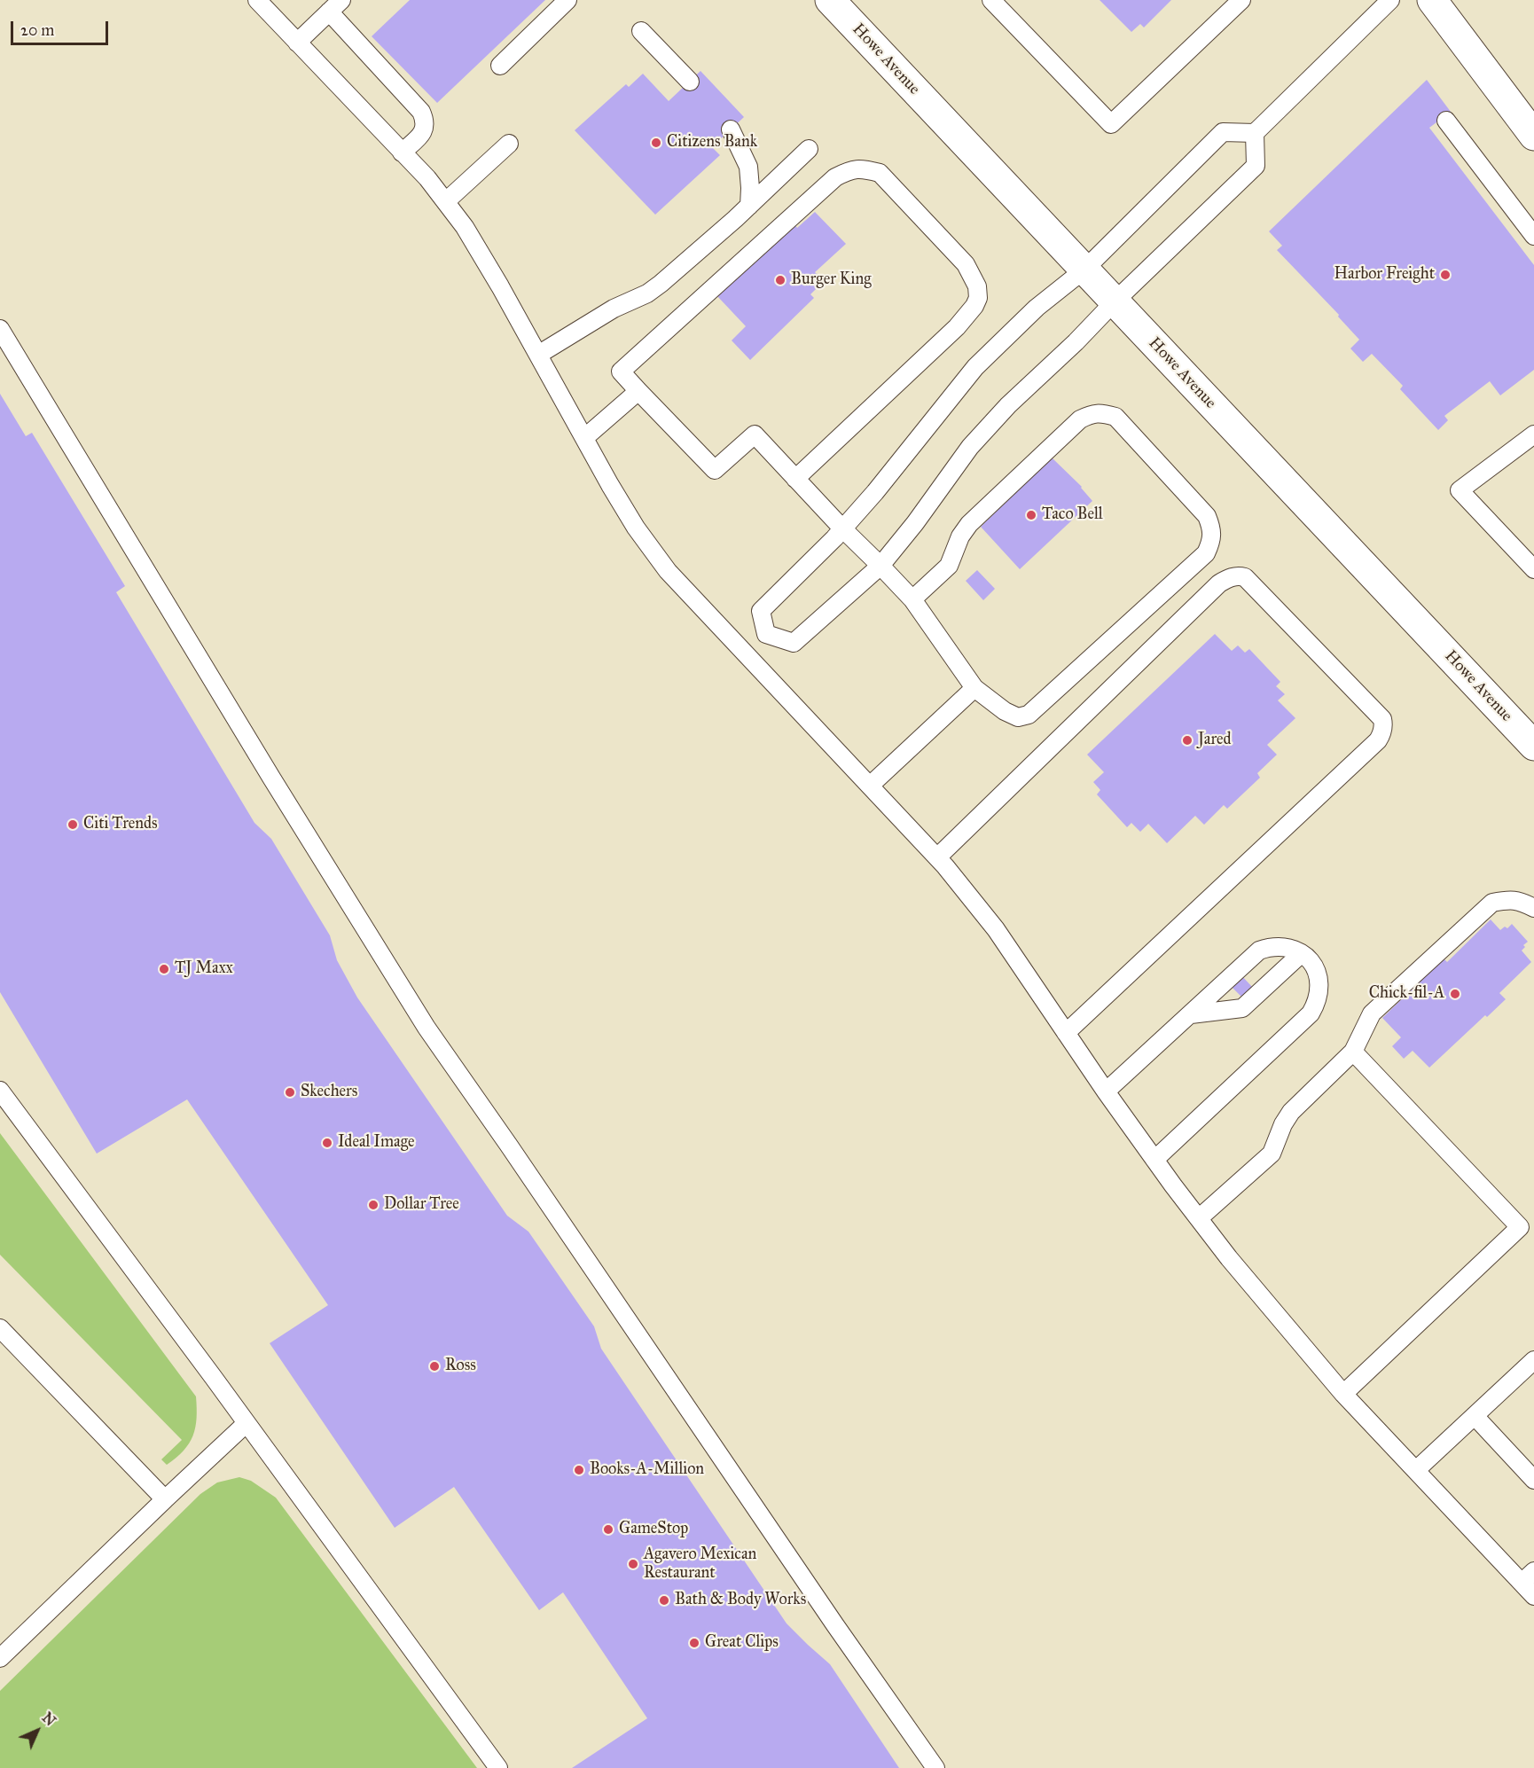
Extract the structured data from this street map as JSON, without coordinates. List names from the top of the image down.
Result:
{
  "streets": {
    "street": ["Howe Avenue"]
  },
  "places": [
    "Citizens Bank",
    "Harbor Freight",
    "Burger King",
    "Taco Bell",
    "Jared",
    "Citi Trends",
    "TJ Maxx",
    "Chick-fil-A",
    "Skechers",
    "Ideal Image",
    "Dollar Tree",
    "Ross",
    "Books-A-Million",
    "GameStop",
    "Agavero Mexican Restaurant",
    "Bath & Body Works",
    "Great Clips"
  ],
  "scale_bar": "20 m",
  "north": "top right"
}
